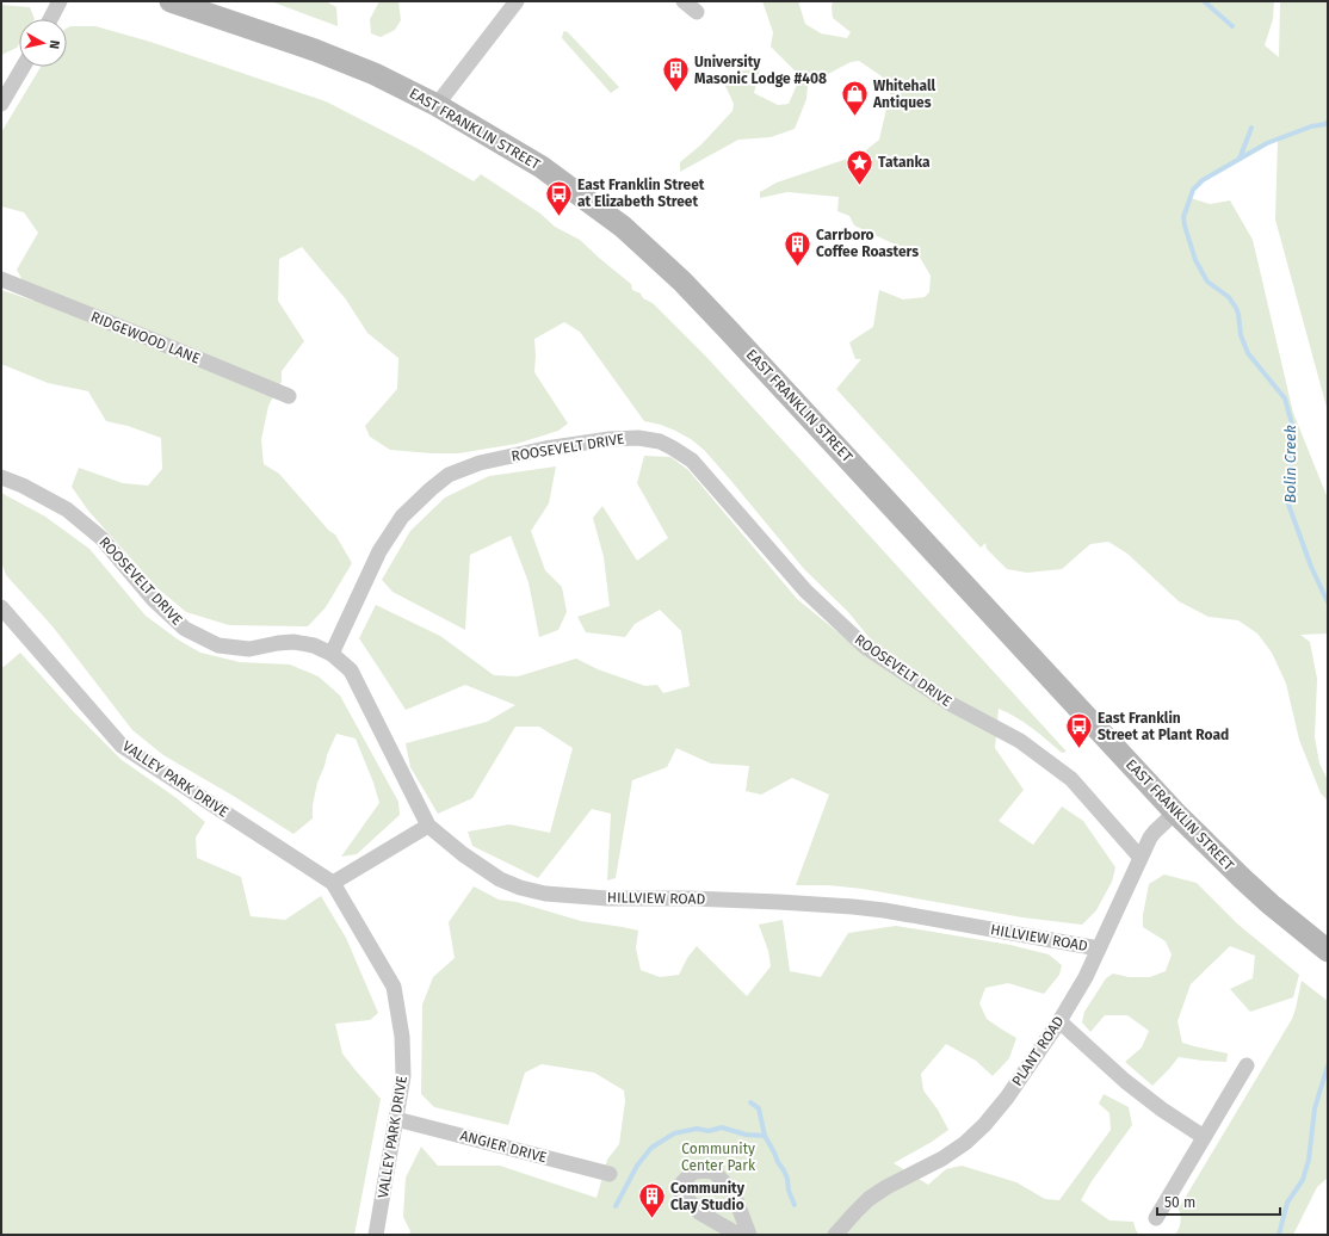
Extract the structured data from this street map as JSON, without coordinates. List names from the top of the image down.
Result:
{
  "streets": {
    "main road": ["EAST FRANKLIN STREET"],
    "street": [
      "RIDGEWOOD LANE",
      "ROOSEVELT DRIVE",
      "VALLEY PARK DRIVE",
      "HILLVIEW ROAD",
      "PLANT ROAD",
      "ANGIER DRIVE"
    ]
  },
  "crossings": [
    ["EAST FRANKLIN STREET", "PLANT ROAD"],
    ["ROOSEVELT DRIVE", "HILLVIEW ROAD"],
    ["ROOSEVELT DRIVE", "PLANT ROAD"],
    ["VALLEY PARK DRIVE", "ANGIER DRIVE"],
    ["HILLVIEW ROAD", "PLANT ROAD"]
  ],
  "water": ["Bolin Creek"],
  "parks": ["Community Center Park"],
  "places": {
    "building": ["University Masonic Lodge #408", "Carrboro Coffee Roasters", "Community Clay Studio"],
    "shop": ["Whitehall Antiques"],
    "place": ["Tatanka"],
    "bus stop": ["East Franklin Street at Elizabeth Street", "East Franklin Street at Plant Road"]
  },
  "scale_bar": "50 m",
  "north": "right"
}
